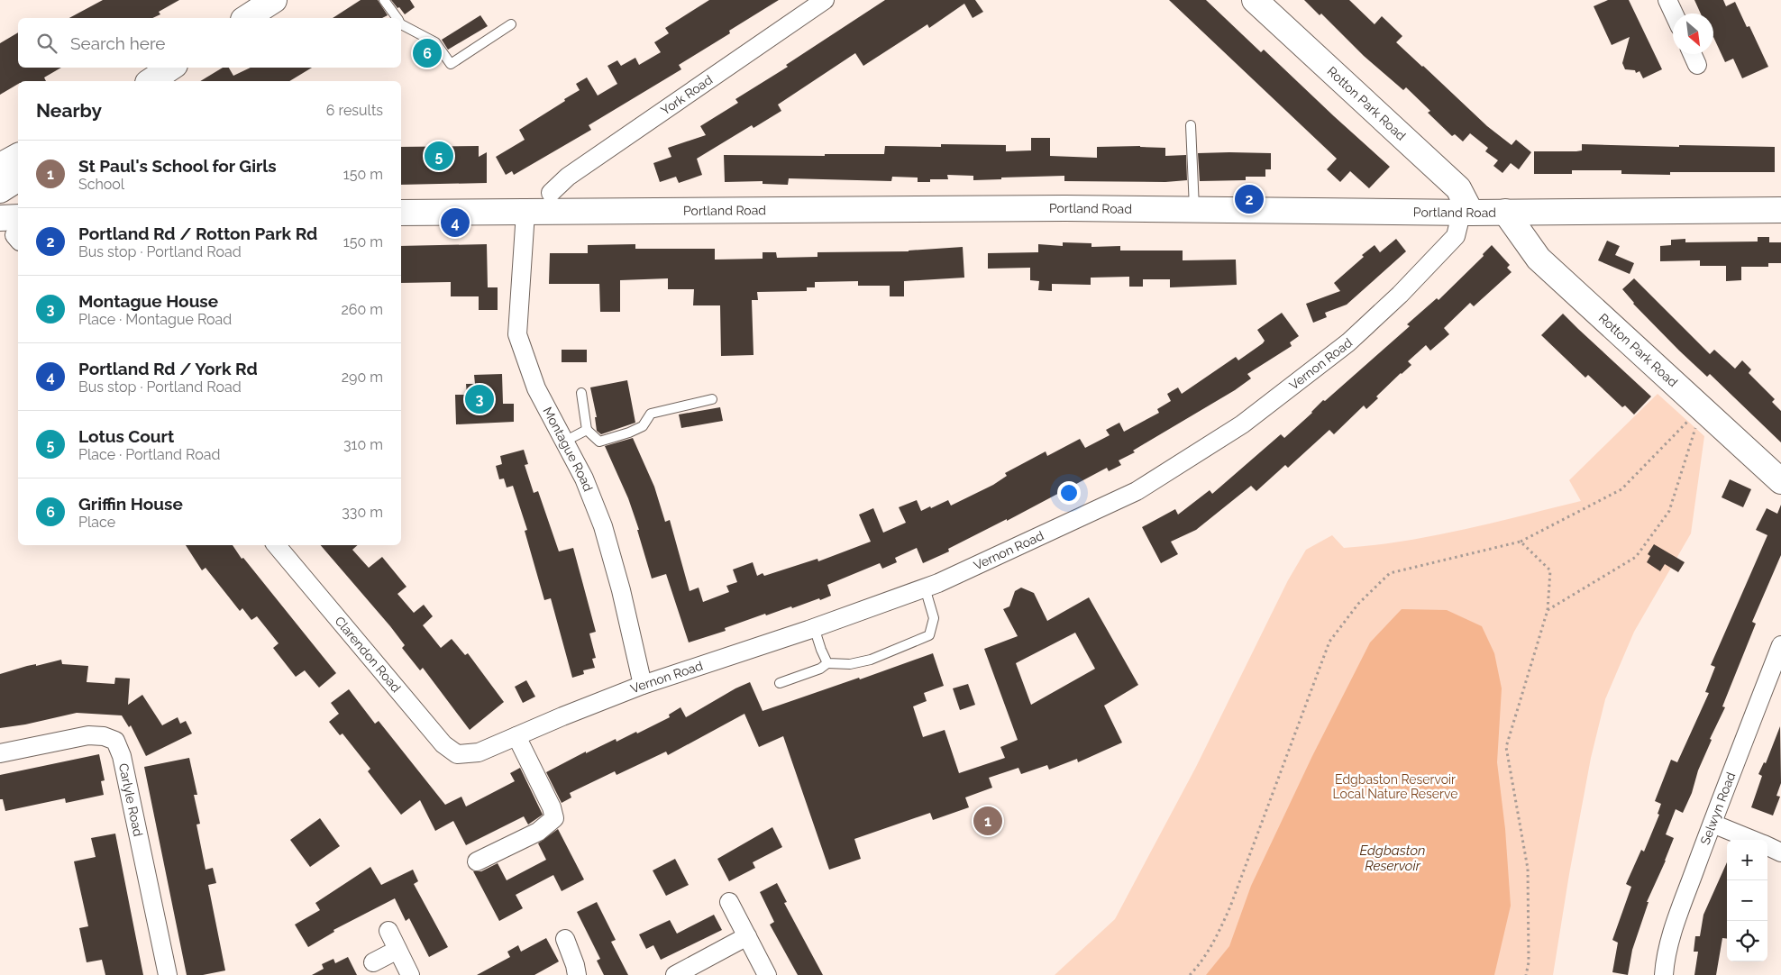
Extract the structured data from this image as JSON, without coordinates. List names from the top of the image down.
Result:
{
  "streets": {
    "main road": ["Rotton Park Road", "Portland Road"],
    "street": [
      "York Road",
      "Vernon Road",
      "Montague Road",
      "Clarendon Road",
      "Carlyle Road",
      "Selwyn Road"
    ]
  },
  "crossings": [
    ["Rotton Park Road", "Portland Road"],
    ["Rotton Park Road", "Vernon Road"],
    ["Portland Road", "Vernon Road"],
    ["Portland Road", "Montague Road"],
    ["Vernon Road", "Montague Road"],
    ["Vernon Road", "Clarendon Road"]
  ],
  "water": ["Edgbaston Reservoir"],
  "parks": ["Edgbaston Reservoir Local Nature Reserve"],
  "north": "bottom right",
  "page": {
    "search": "Search here",
    "pins": [
      "6",
      "5",
      "2",
      "4",
      "3",
      "1"
    ],
    "heading": ["Nearby", "6 results"],
    "list": [
      {
        "mark": "1",
        "name": "St Paul's School for Girls",
        "note": "School",
        "value": "150 m"
      },
      {
        "mark": "2",
        "name": "Portland Rd / Rotton Park Rd",
        "note": "Bus stop · Portland Road",
        "value": "150 m"
      },
      {
        "mark": "3",
        "name": "Montague House",
        "note": "Place · Montague Road",
        "value": "260 m"
      },
      {
        "mark": "4",
        "name": "Portland Rd / York Rd",
        "note": "Bus stop · Portland Road",
        "value": "290 m"
      },
      {
        "mark": "5",
        "name": "Lotus Court",
        "note": "Place · Portland Road",
        "value": "310 m"
      },
      {
        "mark": "6",
        "name": "Griffin House",
        "note": "Place",
        "value": "330 m"
      }
    ],
    "map_buttons": ["+", "−"]
  }
}
